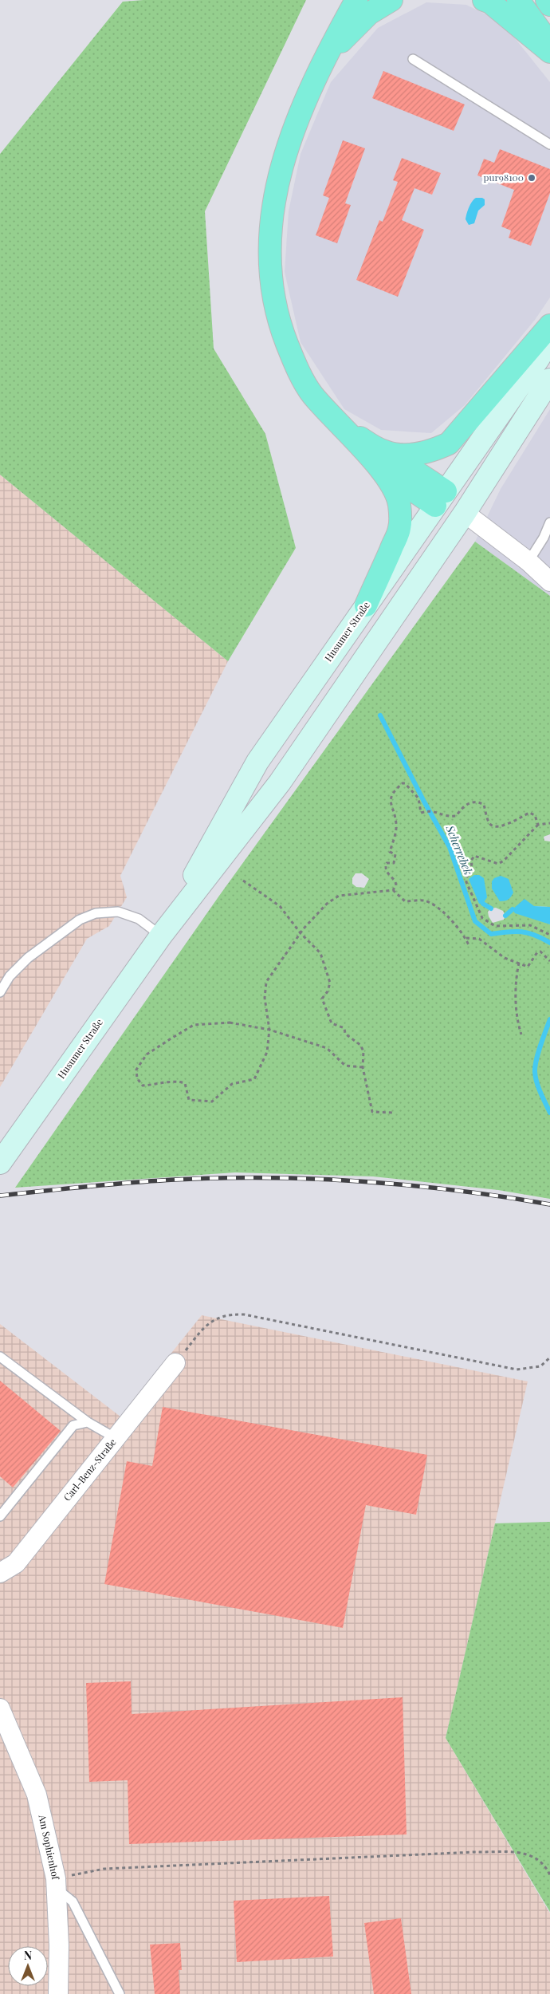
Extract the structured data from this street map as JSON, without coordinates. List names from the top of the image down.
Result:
{
  "streets": {
    "main road": ["Husumer Straße"],
    "street": ["Carl-Benz-Straße", "Am Sophienhof"]
  },
  "water": ["Scherrebek"],
  "places": ["pur98100"],
  "north": "top"
}
